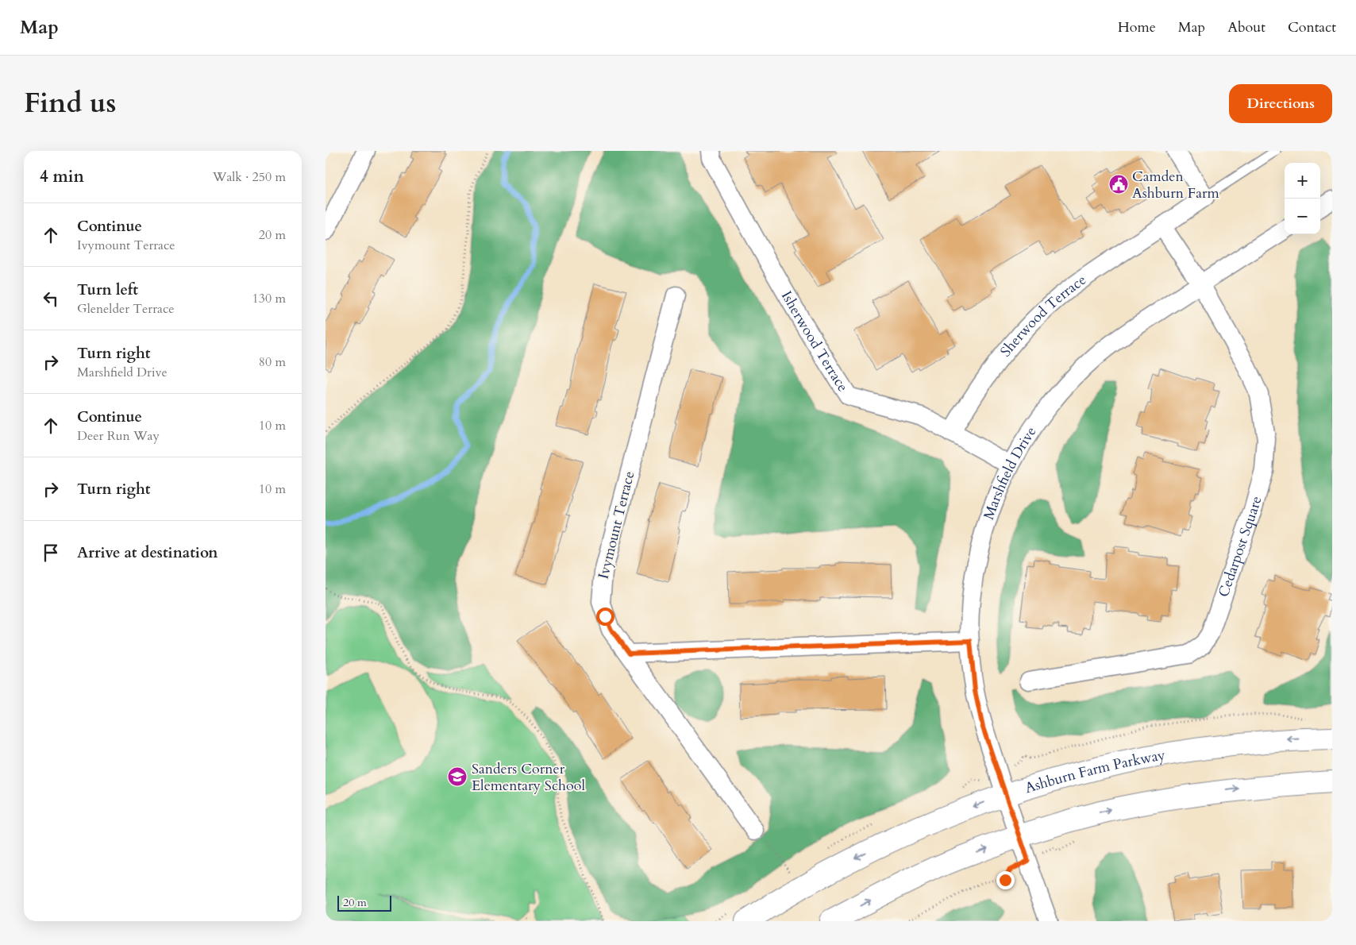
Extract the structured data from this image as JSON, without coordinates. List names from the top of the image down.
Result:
{
  "streets": {
    "main road": ["Ashburn Farm Parkway"],
    "street": [
      "Sherwood Terrace",
      "Isherwood Terrace",
      "Marshfield Drive",
      "Ivymount Terrace",
      "Cedarpost Square"
    ]
  },
  "crossings": [
    ["Sherwood Terrace", "Isherwood Terrace"],
    ["Isherwood Terrace", "Marshfield Drive"],
    ["Marshfield Drive", "Cedarpost Square"],
    ["Marshfield Drive", "Ashburn Farm Parkway"]
  ],
  "places": {
    "public building": ["Camden Ashburn Farm"],
    "school or university": ["Sanders Corner Elementary School"]
  },
  "scale_bar": "20 m",
  "page": {
    "header": "Map",
    "nav": [
      "Home",
      "Map",
      "About",
      "Contact"
    ],
    "title": "Find us",
    "buttons": "Directions",
    "heading": ["4 min", "Walk · 250 m"],
    "map_buttons": ["+", "−"],
    "list": [
      ["Continue", "Ivymount Terrace", "20 m"],
      ["Turn left", "Glenelder Terrace", "130 m"],
      ["Turn right", "Marshfield Drive", "80 m"],
      ["Continue", "Deer Run Way", "10 m"],
      ["Turn right", "10 m"],
      "Arrive at destination"
    ],
    "scale": "20 m"
  }
}
